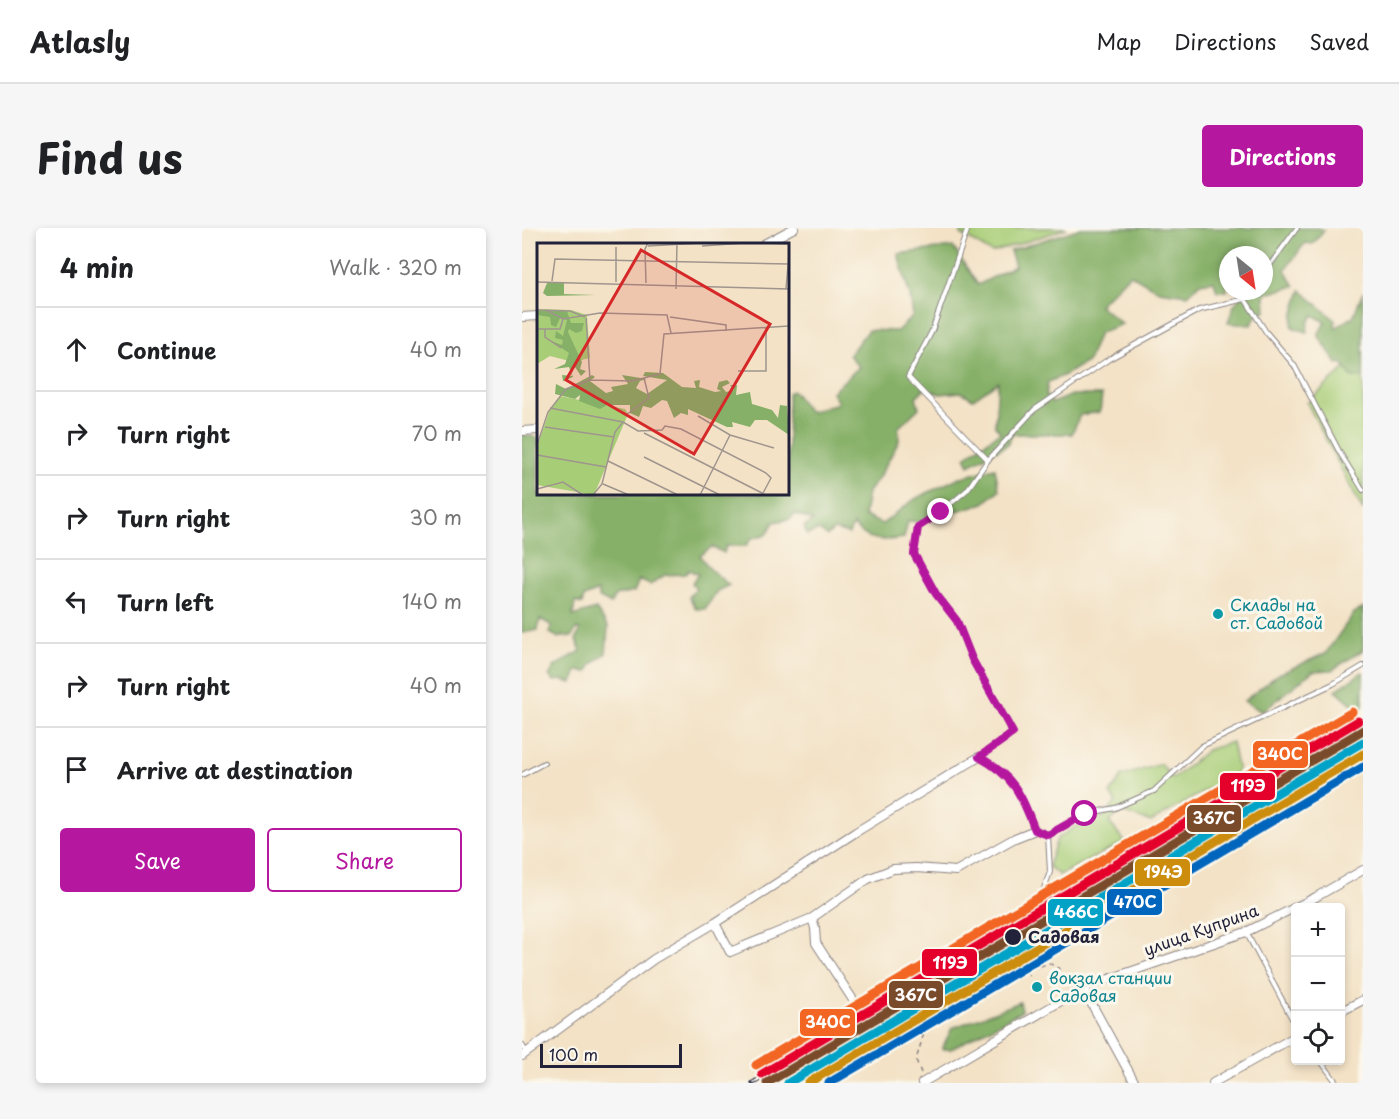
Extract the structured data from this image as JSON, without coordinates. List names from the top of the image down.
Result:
{
  "streets": {
    "street": ["улица Куприна"]
  },
  "places": ["Склады на ст. Садовой", "Садовая", "вокзал станции Садовая"],
  "lines": [
    "transit line 340С",
    "transit line 119Э",
    "transit line 367С",
    "transit line 466С",
    "transit line 194Э",
    "transit line 470С"
  ],
  "scale_bar": "100 m",
  "north": "bottom right",
  "page": {
    "header": "Atlasly",
    "nav": ["Map", "Directions", "Saved"],
    "title": "Find us",
    "buttons": [
      "Directions",
      ["Save", "Share"]
    ],
    "heading": ["4 min", "Walk · 320 m"],
    "list": [
      ["Continue", "40 m"],
      ["Turn right", "70 m"],
      ["Turn right", "30 m"],
      ["Turn left", "140 m"],
      ["Turn right", "40 m"],
      "Arrive at destination"
    ],
    "map_buttons": ["+", "−"],
    "scale": "100 m"
  }
}
